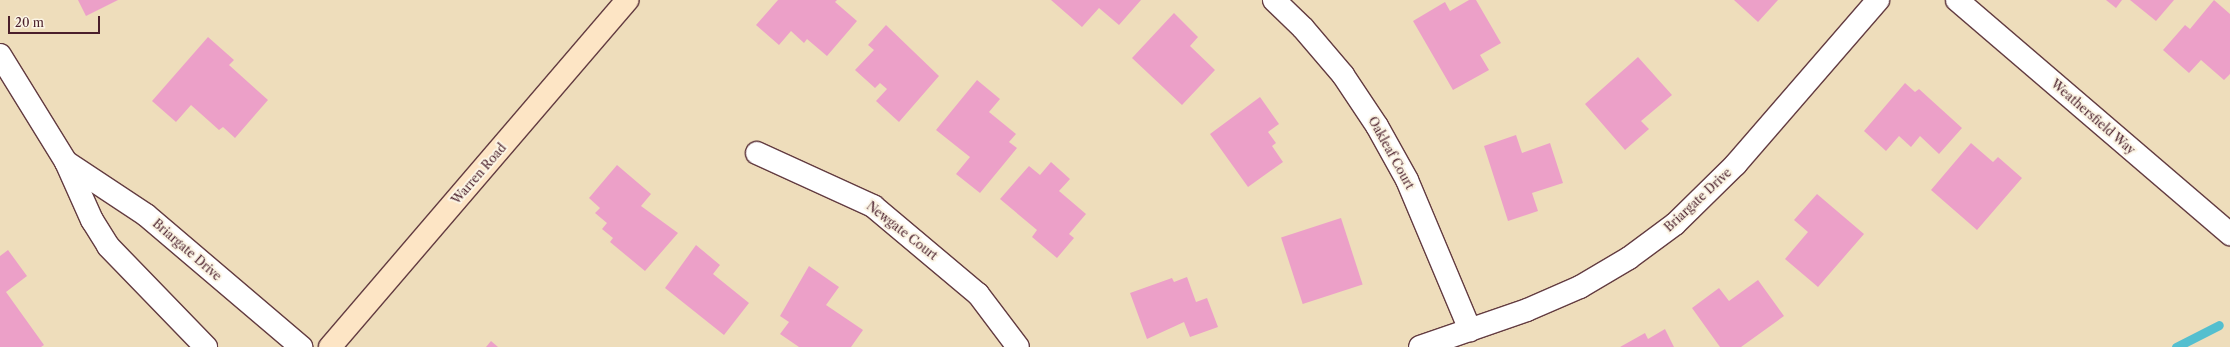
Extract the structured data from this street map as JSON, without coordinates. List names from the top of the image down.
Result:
{
  "streets": {
    "main road": ["Warren Road"],
    "street": [
      "Weathersfield Way",
      "Oakleaf Court",
      "Briargate Drive",
      "Newgate Court"
    ]
  },
  "crossings": [
    ["Oakleaf Court", "Briargate Drive"]
  ],
  "scale_bar": "20 m"
}
